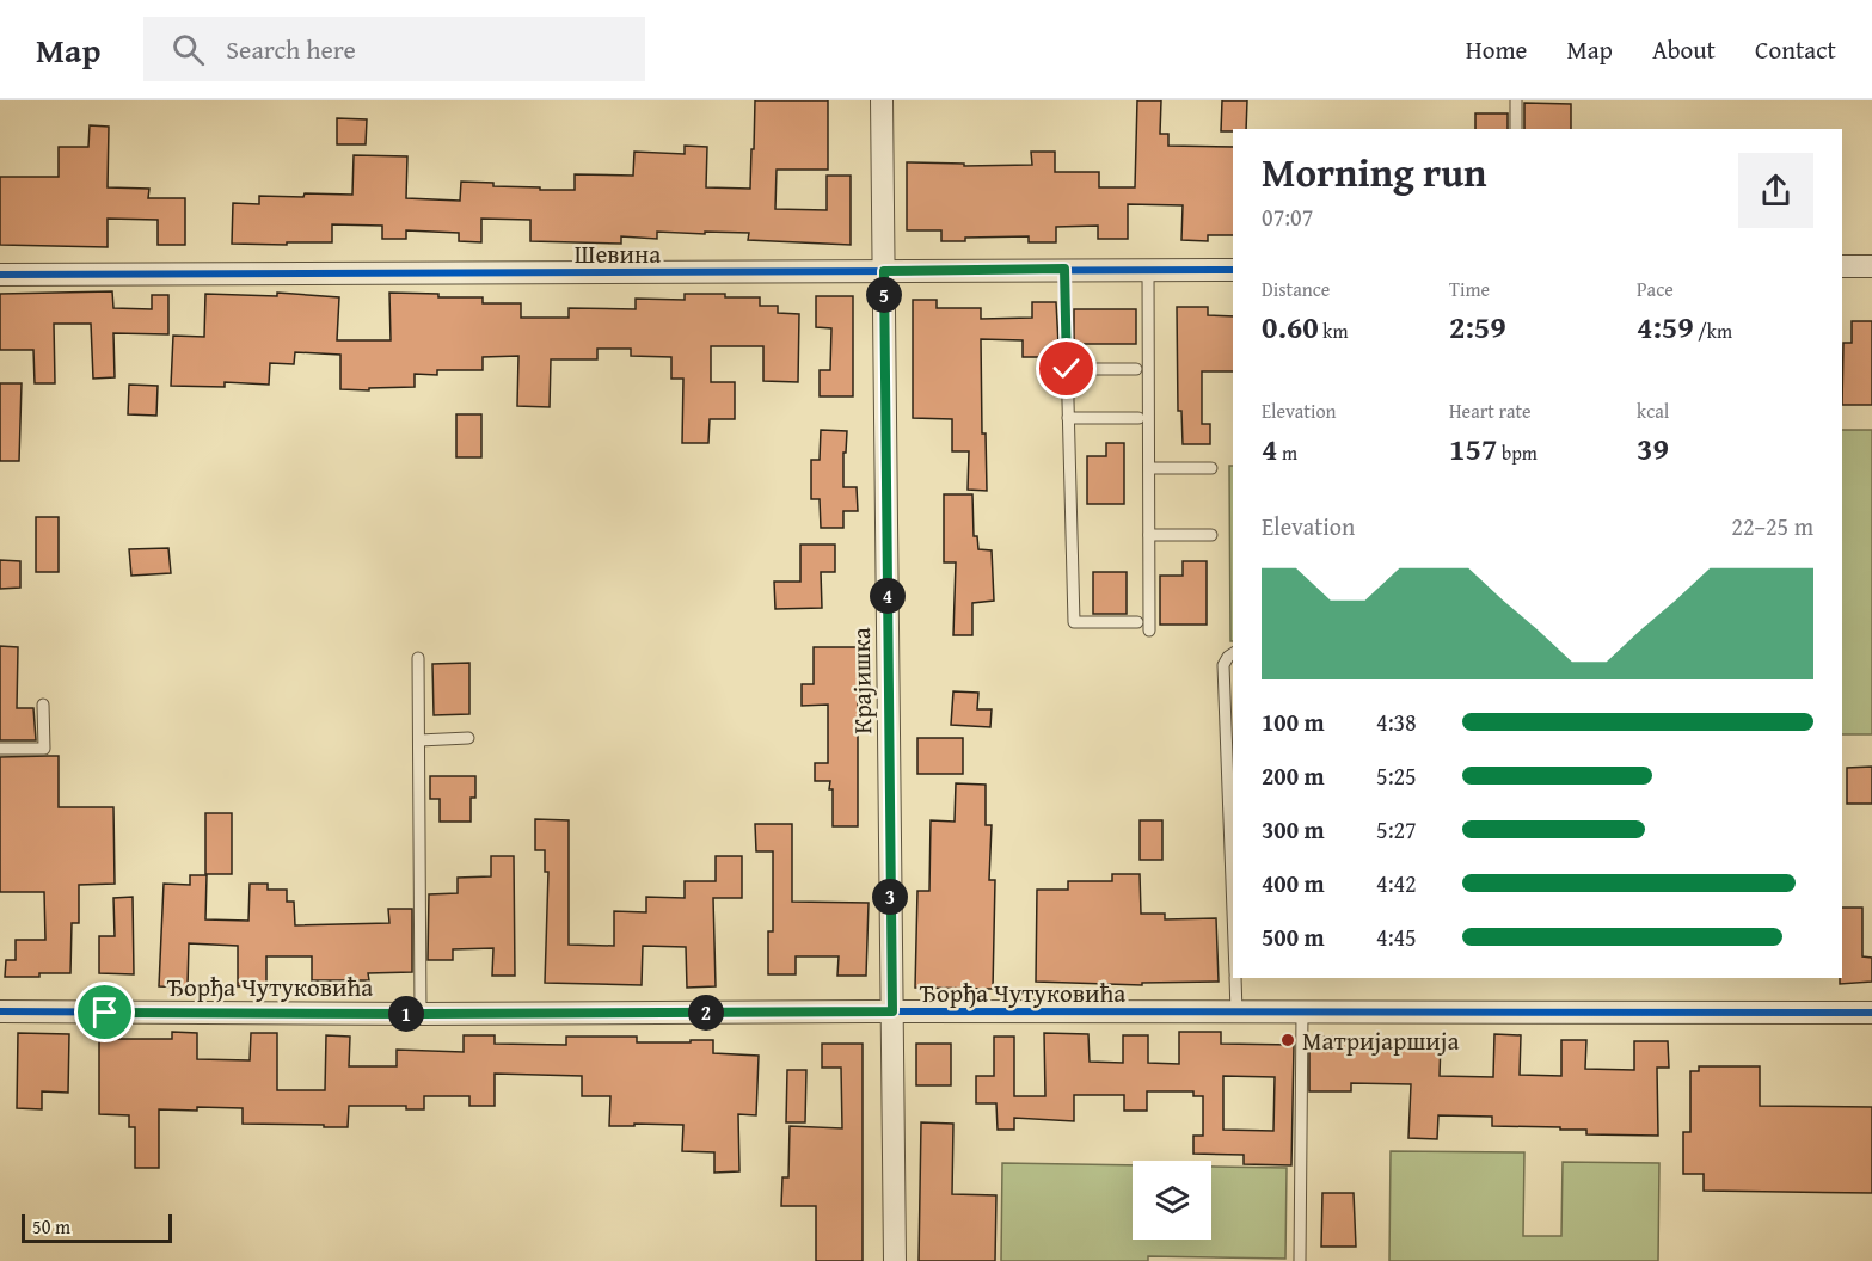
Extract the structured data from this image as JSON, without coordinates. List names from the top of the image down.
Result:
{
  "streets": {
    "street": ["Шевина", "Крајишка", "Ђорђа Чутуковића"]
  },
  "crossings": [
    ["Шевина", "Крајишка"],
    ["Крајишка", "Ђорђа Чутуковића"]
  ],
  "places": ["Матријаршија"],
  "scale_bar": "50 m",
  "page": {
    "header": "Map",
    "search": "Search here",
    "nav": [
      "Home",
      "Map",
      "About",
      "Contact"
    ],
    "heading": ["Morning run", "07:07"],
    "stats": [
      ["Distance", "0.60 km"],
      ["Time", "2:59"],
      ["Pace", "4:59 /km"],
      ["Elevation", "4 m"],
      ["Heart rate", "157 bpm"],
      ["kcal", "39"]
    ],
    "pins": [
      "5",
      "4",
      "3",
      "2",
      "1"
    ],
    "chart": ["Elevation", "22–25 m"],
    "list": [
      {
        "name": "100 m",
        "note": "4:38"
      },
      {
        "name": "200 m",
        "note": "5:25"
      },
      {
        "name": "300 m",
        "note": "5:27"
      },
      {
        "name": "400 m",
        "note": "4:42"
      },
      {
        "name": "500 m",
        "note": "4:45"
      }
    ],
    "scale": "50 m"
  }
}
